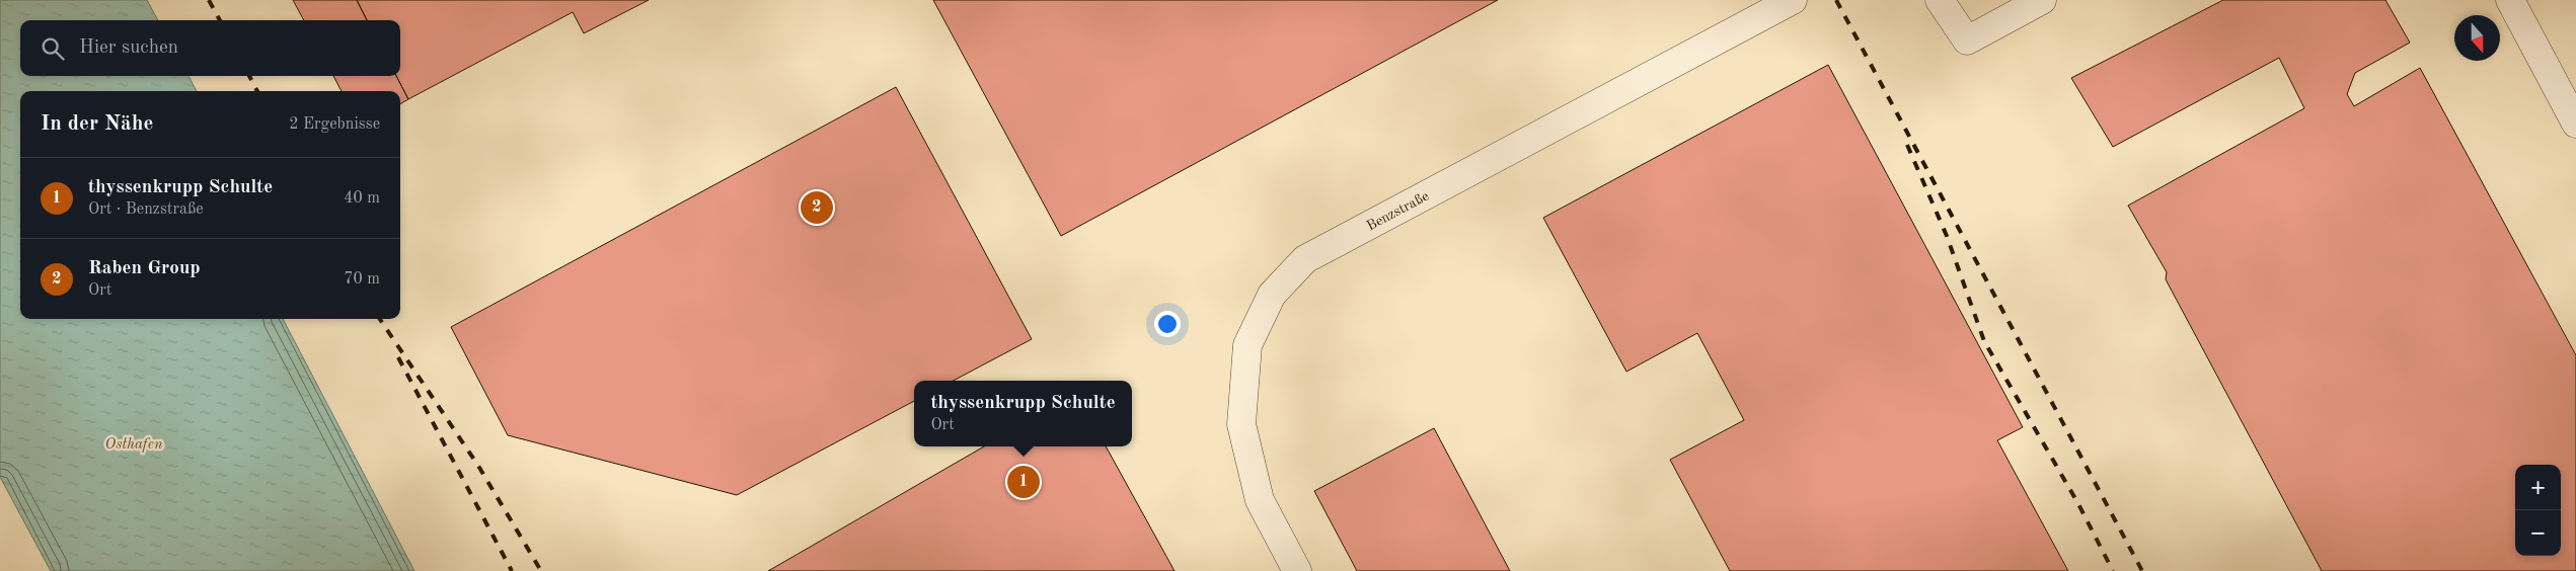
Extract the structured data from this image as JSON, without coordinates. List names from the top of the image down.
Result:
{
  "streets": {
    "street": ["Benzstraße"]
  },
  "water": ["Osthafen"],
  "north": "bottom",
  "page": {
    "search": "Hier suchen",
    "heading": ["In der Nähe", "2 Ergebnisse"],
    "list": [
      {
        "mark": "1",
        "name": "thyssenkrupp Schulte",
        "note": "Ort · Benzstraße",
        "value": "40 m"
      },
      {
        "mark": "2",
        "name": "Raben Group",
        "note": "Ort",
        "value": "70 m"
      }
    ],
    "pins": ["2", "1"],
    "popup": ["thyssenkrupp Schulte", "Ort"],
    "map_buttons": ["+", "−"]
  }
}
